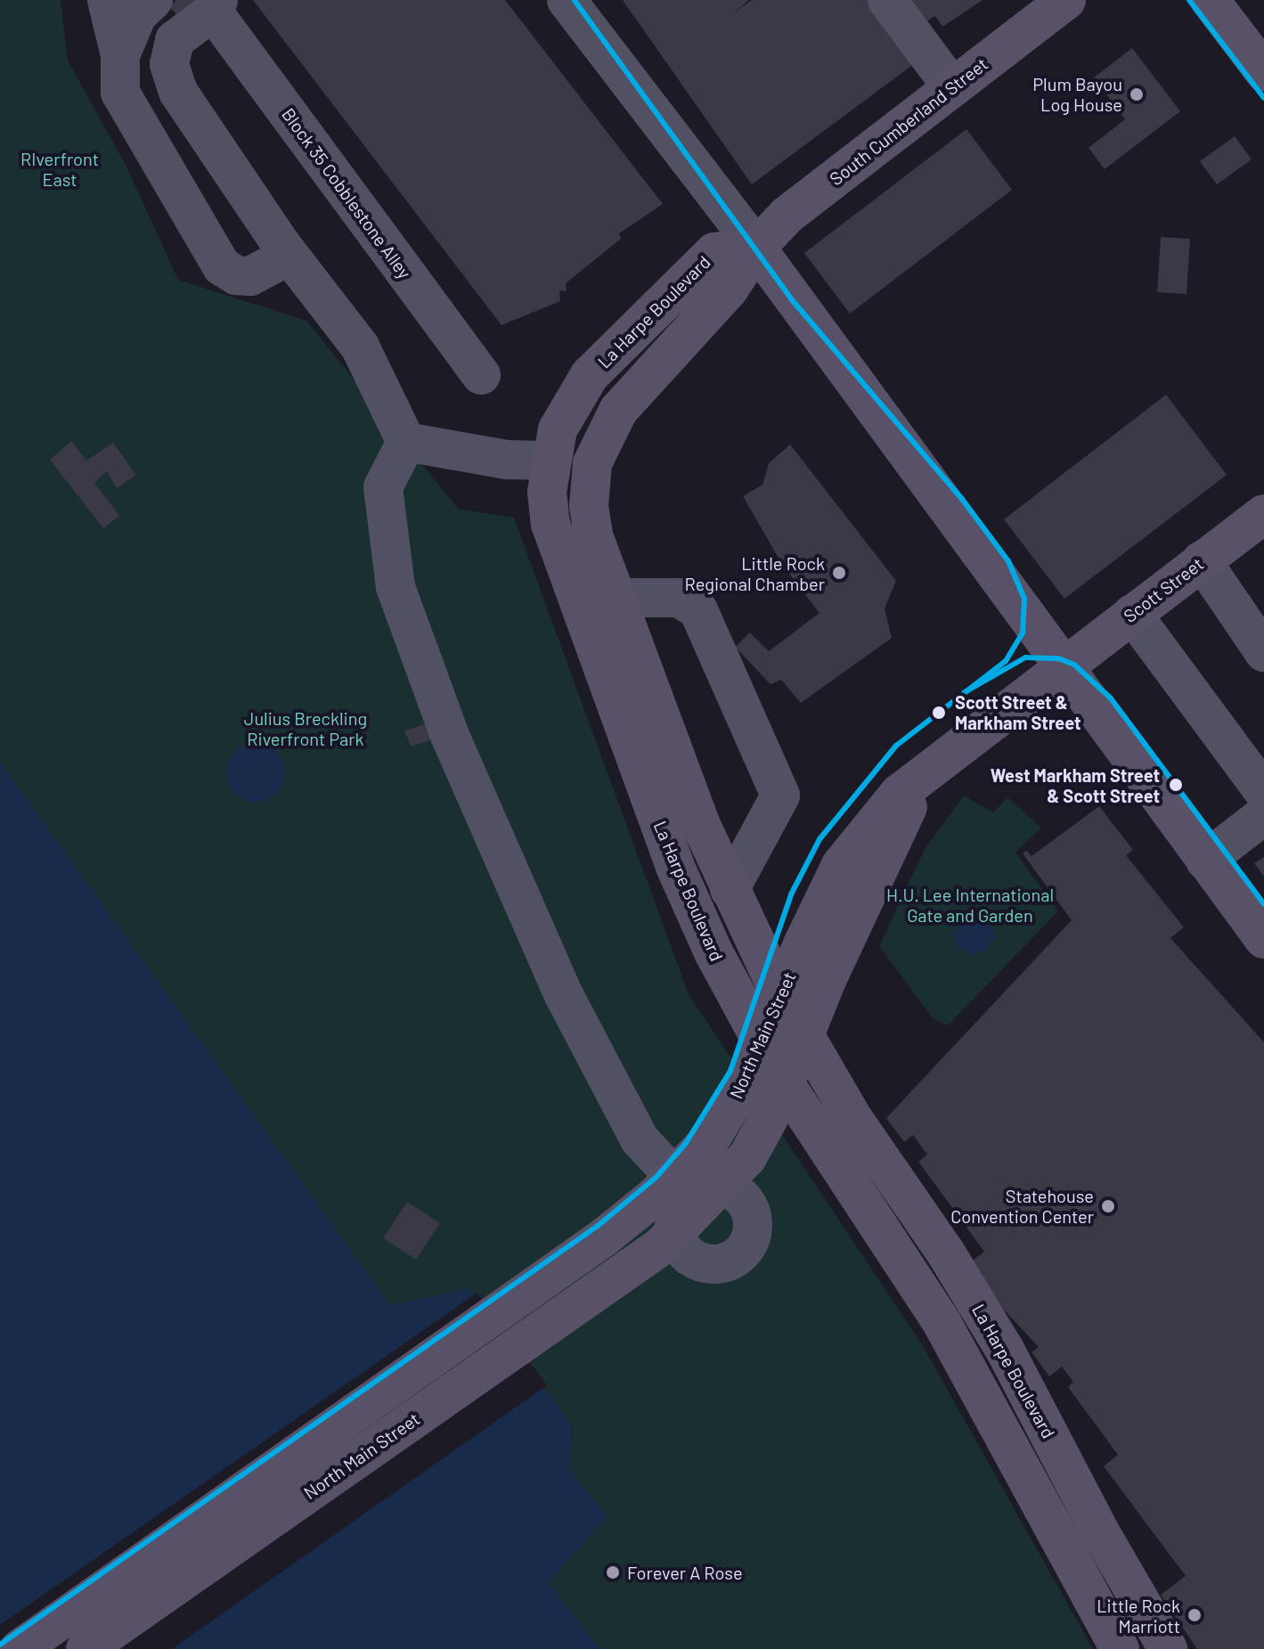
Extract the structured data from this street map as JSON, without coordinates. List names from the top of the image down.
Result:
{
  "streets": {
    "main road": [
      "South Cumberland Street",
      "La Harpe Boulevard",
      "Scott Street",
      "North Main Street"
    ],
    "street": ["Block 35 Cobblestone Alley"]
  },
  "crossings": [
    ["South Cumberland Street", "La Harpe Boulevard"],
    ["Scott Street", "North Main Street"]
  ],
  "parks": ["RIverfront East", "Julius Breckling Riverfront Park", "H.U. Lee International Gate and Garden"],
  "places": [
    "Plum Bayou Log House",
    "Little Rock Regional Chamber",
    "Scott Street & Markham Street",
    "West Markham Street & Scott Street",
    "Statehouse Convention Center",
    "Forever A Rose",
    "Little Rock Marriott"
  ]
}
